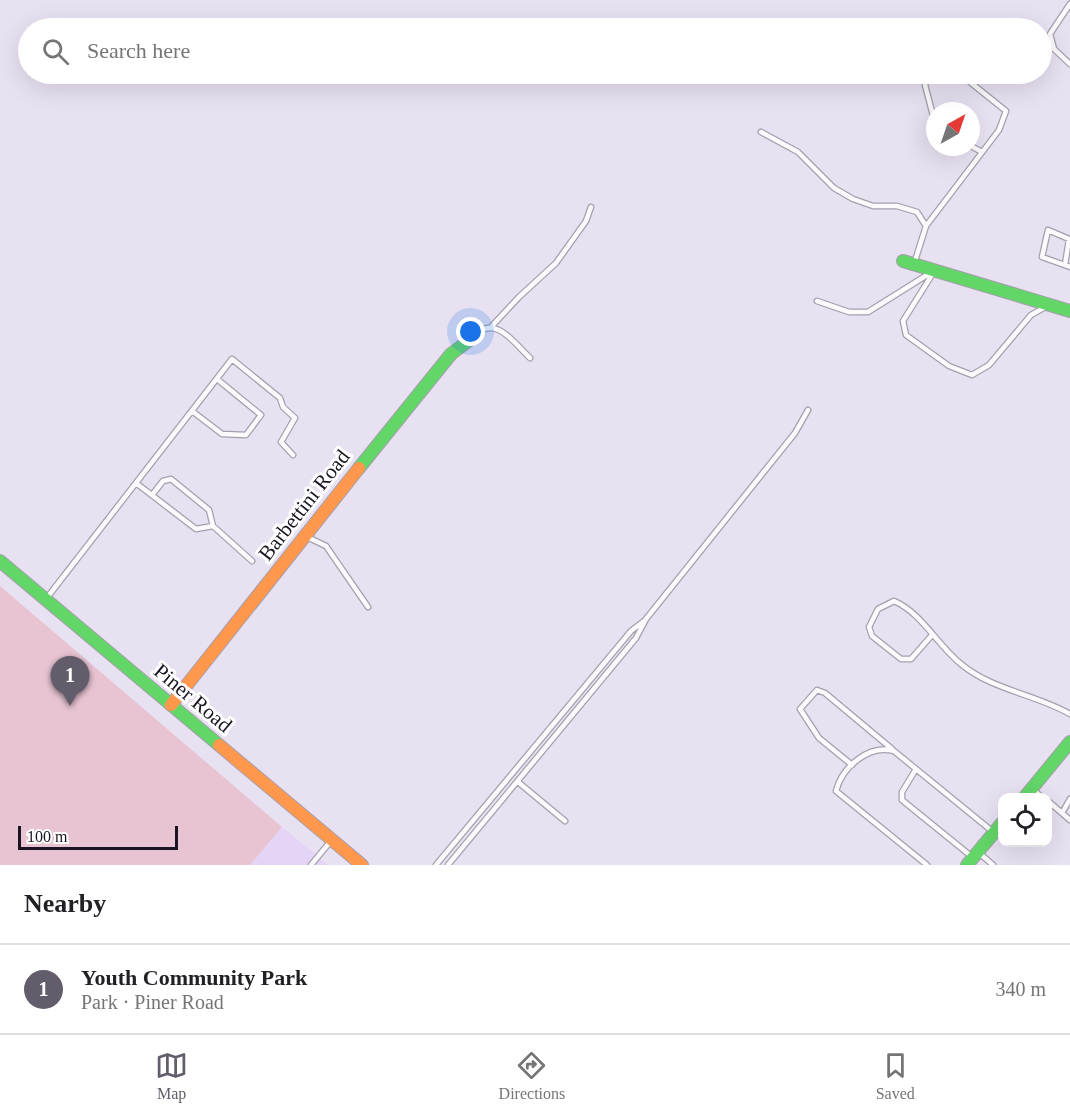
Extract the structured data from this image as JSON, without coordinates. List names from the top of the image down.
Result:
{
  "streets": {
    "street": ["Barbettini Road", "Piner Road"]
  },
  "crossings": [
    ["Barbettini Road", "Piner Road"]
  ],
  "scale_bar": "100 m",
  "north": "top right",
  "page": {
    "search": "Search here",
    "pins": "1",
    "scale": "100 m",
    "heading": "Nearby",
    "list": [
      {
        "mark": "1",
        "name": "Youth Community Park",
        "note": "Park · Piner Road",
        "value": "340 m"
      }
    ],
    "nav": ["Map", "Directions", "Saved"]
  }
}
